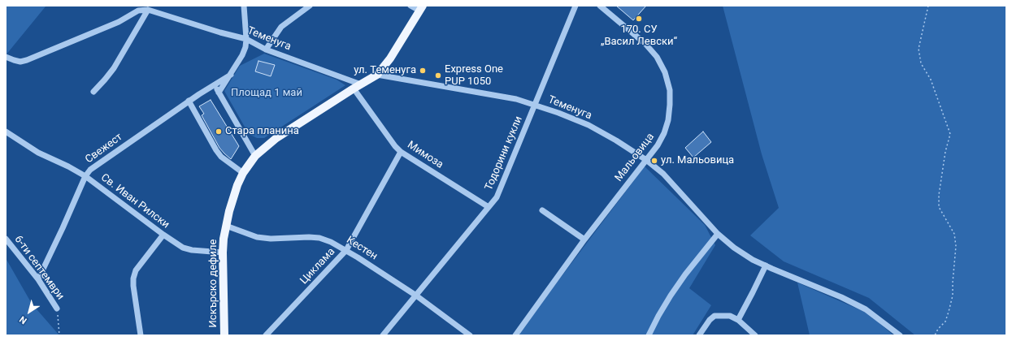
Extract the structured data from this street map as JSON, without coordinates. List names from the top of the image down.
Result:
{
  "streets": {
    "main road": ["Искърско дефиле"],
    "street": [
      "Теменуга",
      "Свежест",
      "Тодорини кукли",
      "Мимоза",
      "Мальовица",
      "Св. Иван Рилски",
      "Кестен",
      "Циклама",
      "6-ти септември"
    ]
  },
  "crossings": [
    ["Теменуга", "Тодорини кукли"],
    ["Теменуга", "Мимоза"],
    ["Теменуга", "Мальовица"],
    ["Теменуга", "Искърско дефиле"],
    ["Свежест", "Св. Иван Рилски"],
    ["Свежест", "6-ти септември"],
    ["Тодорини кукли", "Мимоза"],
    ["Тодорини кукли", "Кестен"],
    ["Мимоза", "Циклама"],
    ["Мимоза", "Искърско дефиле"],
    ["Св. Иван Рилски", "Искърско дефиле"],
    ["Кестен", "Циклама"],
    ["Кестен", "Искърско дефиле"]
  ],
  "parks": ["Площад 1 май"],
  "places": [
    "170. СУ „Васил Левски“",
    "ул. Теменуга",
    "Express One PUP 1050",
    "Стара планина",
    "ул. Мальовица"
  ],
  "north": "bottom left"
}
